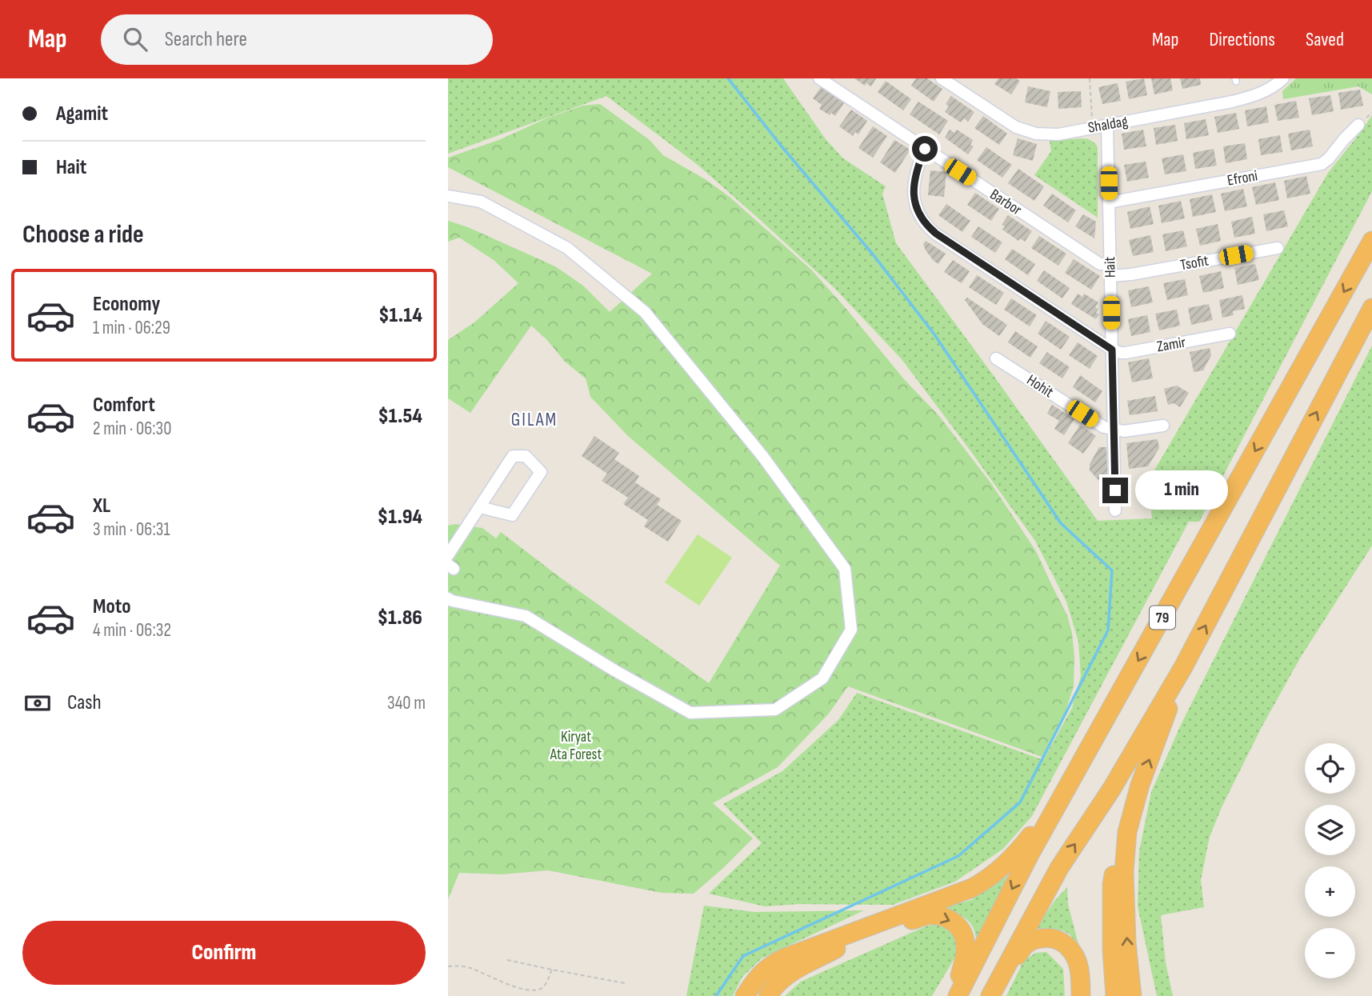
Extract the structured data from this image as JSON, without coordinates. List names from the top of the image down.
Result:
{
  "streets": {
    "highway": ["79"],
    "street": [
      "Shaldag",
      "Efroni",
      "Barbor",
      "Tsofit",
      "Hait",
      "Zamir",
      "Hohit"
    ]
  },
  "crossings": [
    ["Shaldag", "Hait"],
    ["Efroni", "Hait"],
    ["Barbor", "Tsofit"],
    ["Barbor", "Hait"],
    ["Tsofit", "Hait"],
    ["Hait", "Zamir"],
    ["Hait", "Hohit"]
  ],
  "districts": ["GILAM"],
  "parks": ["Kiryat Ata Forest"],
  "page": {
    "header": "Map",
    "search": "Search here",
    "nav": ["Map", "Directions", "Saved"],
    "banner": ["Agamit", "Hait"],
    "heading": "Choose a ride",
    "list": [
      {
        "name": "Economy",
        "note": "1 min · 06:29",
        "value": "$1.14"
      },
      {
        "name": "Comfort",
        "note": "2 min · 06:30",
        "value": "$1.54"
      },
      {
        "name": "XL",
        "note": "3 min · 06:31",
        "value": "$1.94"
      },
      {
        "name": "Moto",
        "note": "4 min · 06:32",
        "value": "$1.86"
      }
    ],
    "bubble": "1 min",
    "pay": ["Cash", "340 m"],
    "map_buttons": ["+", "−"],
    "buttons": "Confirm"
  }
}
